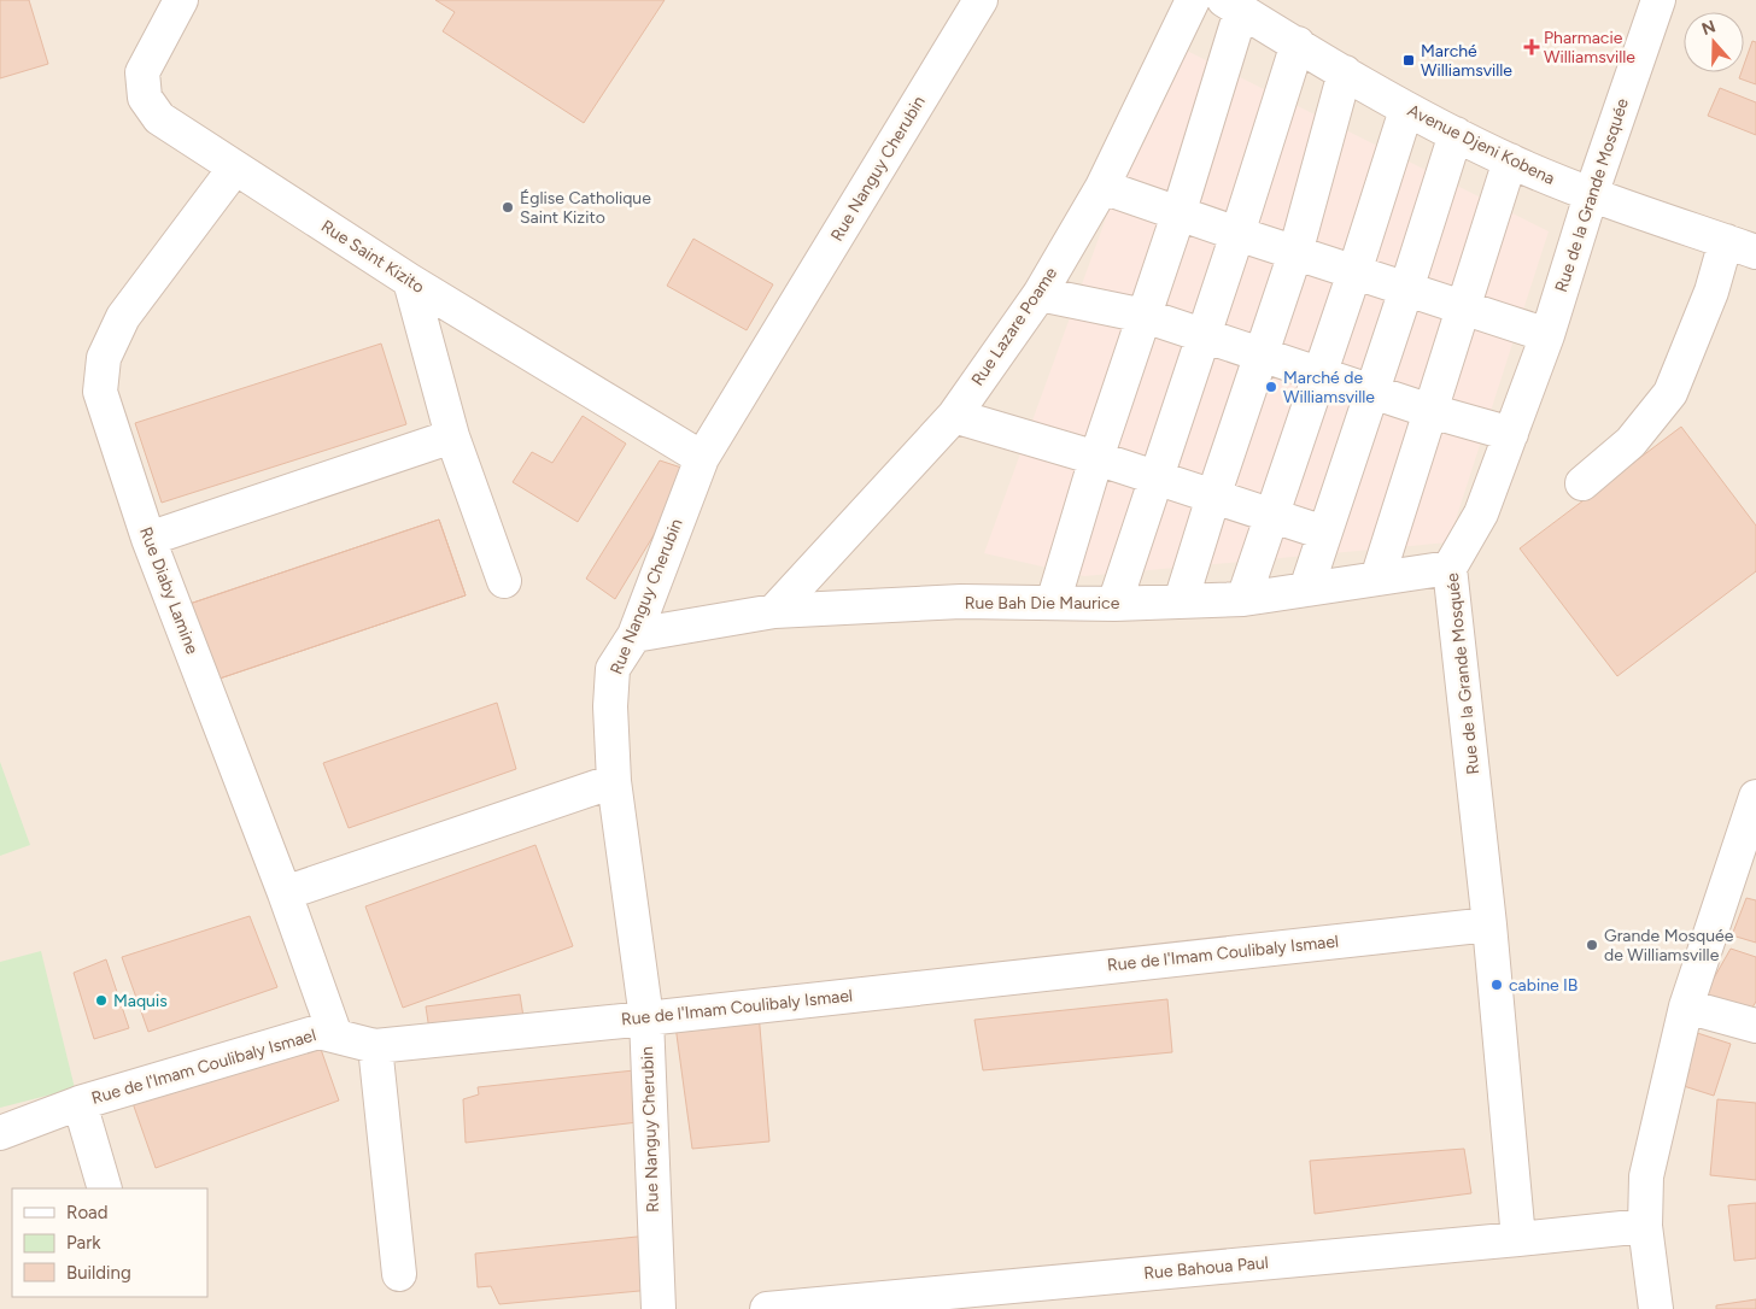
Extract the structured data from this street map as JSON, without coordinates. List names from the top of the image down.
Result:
{
  "streets": {
    "street": [
      "Avenue Djeni Kobena",
      "Rue Nanguy Cherubin",
      "Rue de la Grande Mosquée",
      "Rue Saint Kizito",
      "Rue Lazare Poame",
      "Rue Diaby Lamine",
      "Rue Bah Die Maurice",
      "Rue de l'Imam Coulibaly Ismael",
      "Rue Bahoua Paul"
    ]
  },
  "crossings": [
    ["Avenue Djeni Kobena", "Rue de la Grande Mosquée"],
    ["Rue Nanguy Cherubin", "Rue Saint Kizito"],
    ["Rue Nanguy Cherubin", "Rue Bah Die Maurice"],
    ["Rue Nanguy Cherubin", "Rue de l'Imam Coulibaly Ismael"],
    ["Rue de la Grande Mosquée", "Rue Bah Die Maurice"],
    ["Rue de la Grande Mosquée", "Rue de l'Imam Coulibaly Ismael"],
    ["Rue de la Grande Mosquée", "Rue Bahoua Paul"],
    ["Rue Saint Kizito", "Rue Diaby Lamine"],
    ["Rue Lazare Poame", "Rue Bah Die Maurice"],
    ["Rue Diaby Lamine", "Rue de l'Imam Coulibaly Ismael"]
  ],
  "places": {
    "health": ["Pharmacie Williamsville"],
    "transit": ["Marché Williamsville"],
    "other": [
      "Église Catholique Saint Kizito",
      "Marché de Williamsville",
      "Grande Mosquée de Williamsville",
      "cabine IB",
      "Maquis"
    ]
  },
  "legend": ["Road", "Park", "Building"],
  "north": "top"
}
